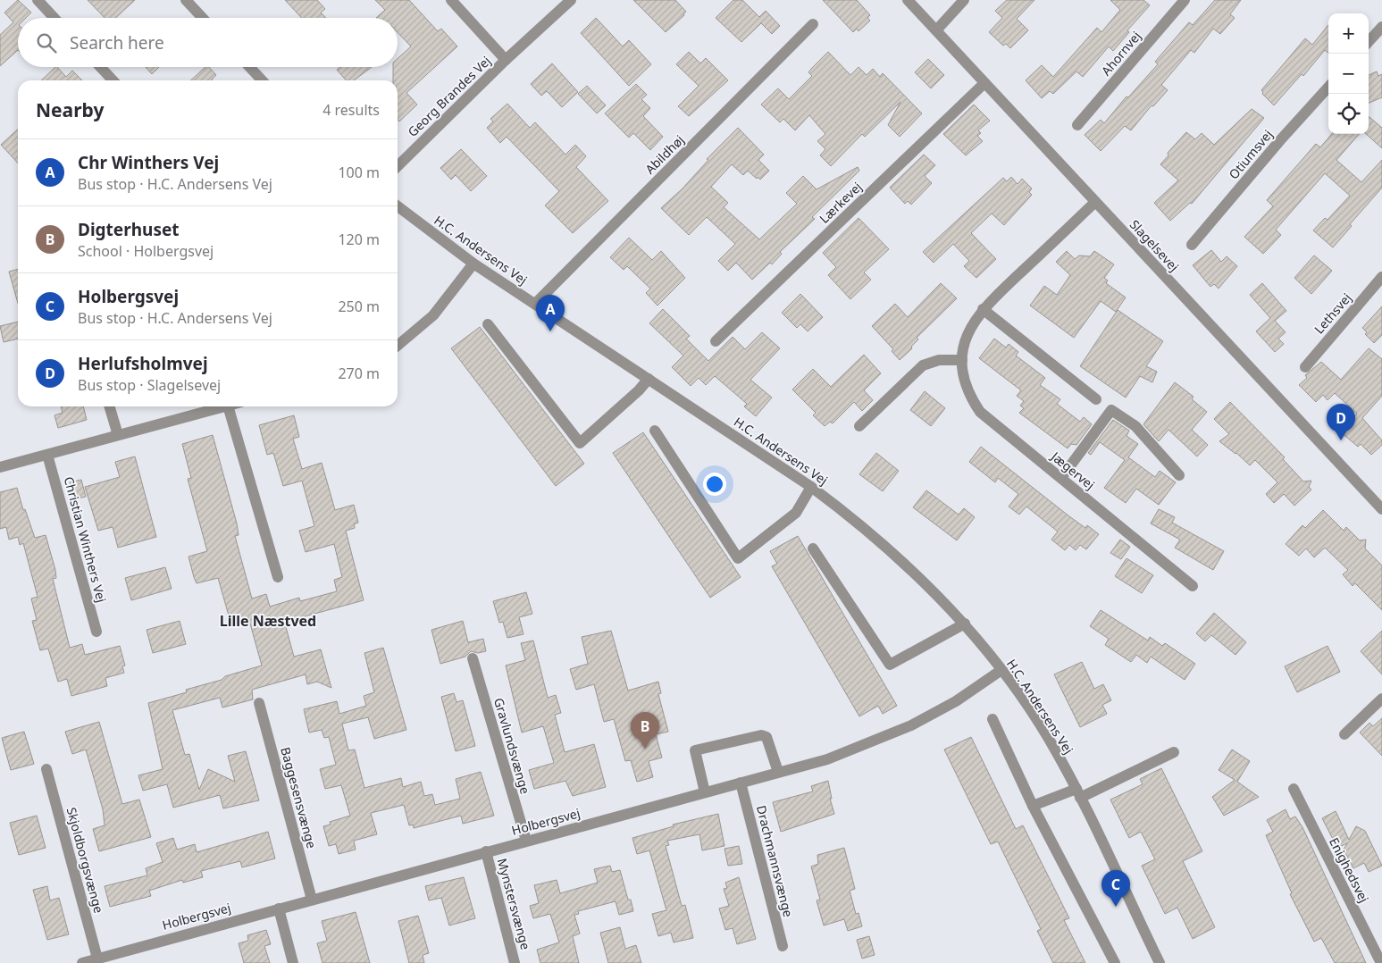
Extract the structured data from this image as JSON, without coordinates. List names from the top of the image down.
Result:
{
  "streets": {
    "street": [
      "Ahornvej",
      "Georg Brandes Vej",
      "Abildhøj",
      "Otiumsvej",
      "Lærkevej",
      "Slagelsevej",
      "H.C. Andersens Vej",
      "Lethsvej",
      "Jægervej",
      "Christian Winthers Vej",
      "Gravlundsvænge",
      "Baggesensvænge",
      "Holbergsvej",
      "Skjoldborgsvænge",
      "Drachmannsvænge",
      "Enighedsvej",
      "Mynstersvænge"
    ]
  },
  "crossings": [
    ["Abildhøj", "H.C. Andersens Vej"],
    ["Lærkevej", "Slagelsevej"],
    ["Slagelsevej", "Jægervej"],
    ["H.C. Andersens Vej", "Holbergsvej"],
    ["Gravlundsvænge", "Holbergsvej"],
    ["Baggesensvænge", "Holbergsvej"],
    ["Holbergsvej", "Skjoldborgsvænge"],
    ["Holbergsvej", "Drachmannsvænge"],
    ["Holbergsvej", "Mynstersvænge"]
  ],
  "districts": ["Lille Næstved"],
  "page": {
    "map_buttons": ["+", "−"],
    "search": "Search here",
    "heading": ["Nearby", "4 results"],
    "list": [
      {
        "mark": "A",
        "name": "Chr Winthers Vej",
        "note": "Bus stop · H.C. Andersens Vej",
        "value": "100 m"
      },
      {
        "mark": "B",
        "name": "Digterhuset",
        "note": "School · Holbergsvej",
        "value": "120 m"
      },
      {
        "mark": "C",
        "name": "Holbergsvej",
        "note": "Bus stop · H.C. Andersens Vej",
        "value": "250 m"
      },
      {
        "mark": "D",
        "name": "Herlufsholmvej",
        "note": "Bus stop · Slagelsevej",
        "value": "270 m"
      }
    ],
    "pins": [
      "A",
      "D",
      "B",
      "C"
    ]
  }
}
